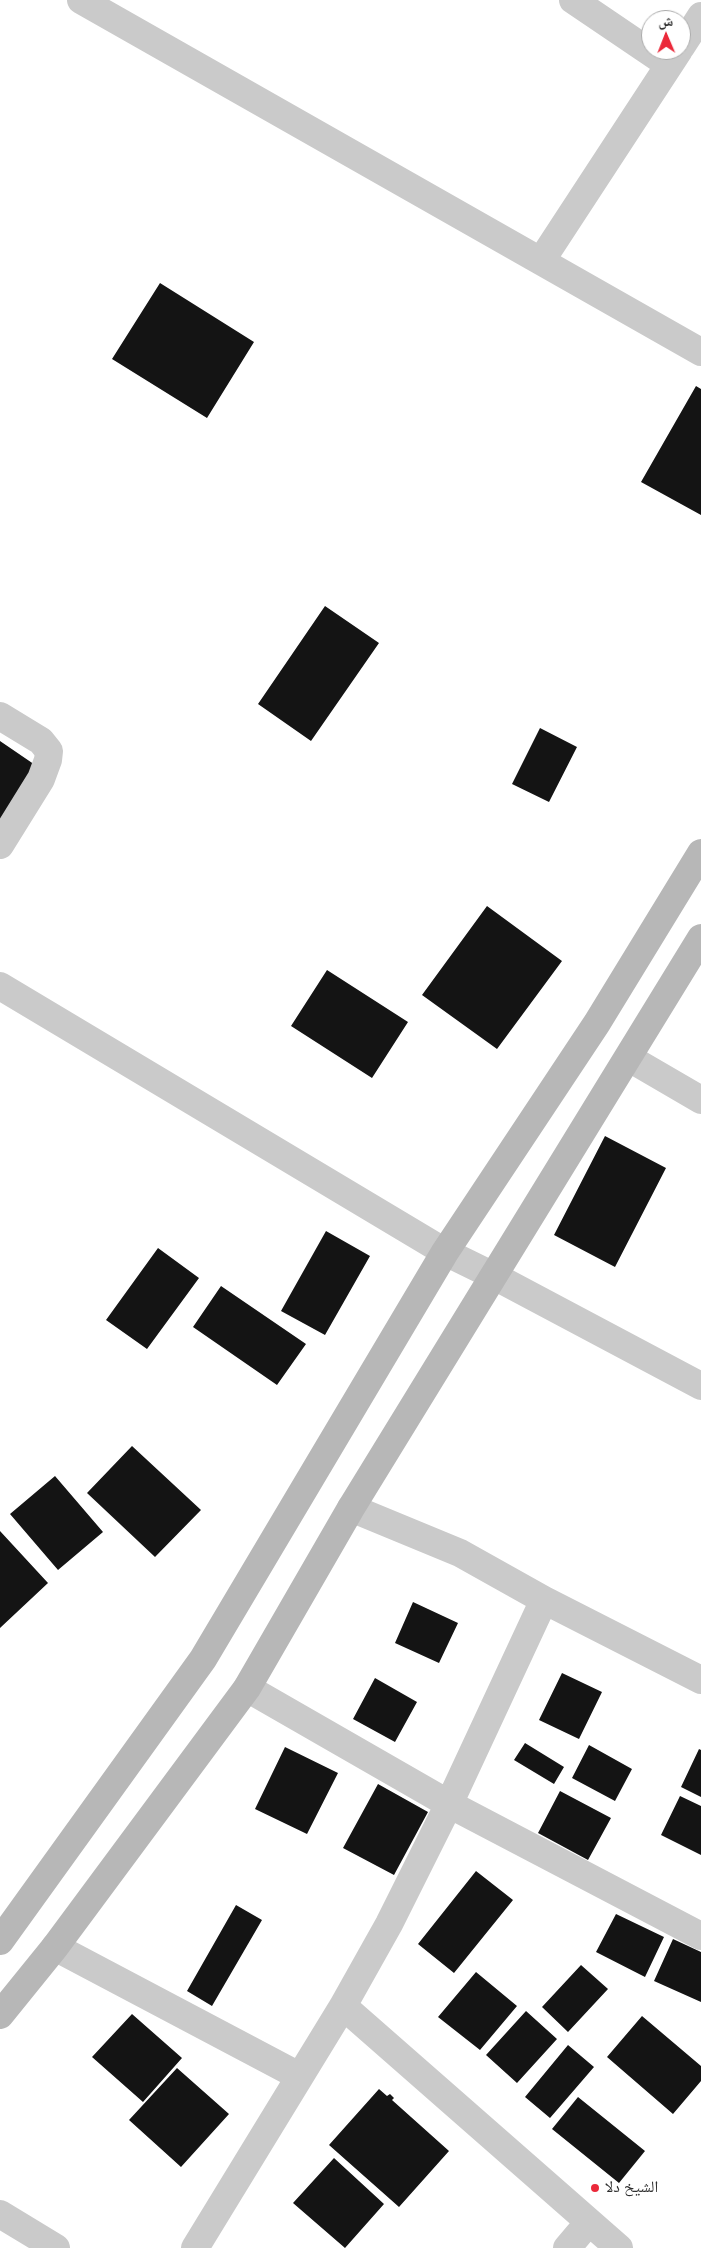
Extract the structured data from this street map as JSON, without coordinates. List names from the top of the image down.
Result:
{
  "places": ["الشيخ دلا"],
  "north": "top"
}
